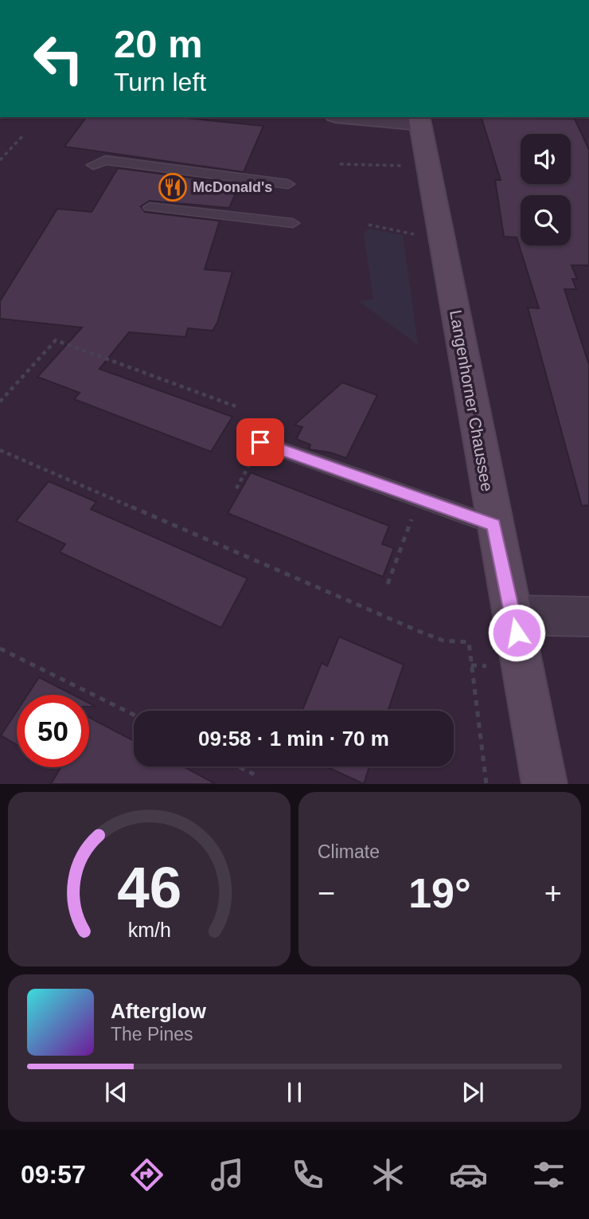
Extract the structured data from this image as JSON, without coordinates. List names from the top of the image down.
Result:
{
  "streets": {
    "main road": ["Langenhorner Chaussee"]
  },
  "places": {
    "restaurant": ["McDonald's"]
  },
  "page": {
    "turn": ["20 m", "Turn left"],
    "limit": "50",
    "trip": "09:58 · 1 min · 70 m",
    "tile": "Climate",
    "heat": ["−", "19°", "+"],
    "song": ["Afterglow", "The Pines"],
    "tabs": "09:57",
    "gauge": ["46", "km/h"]
  }
}
